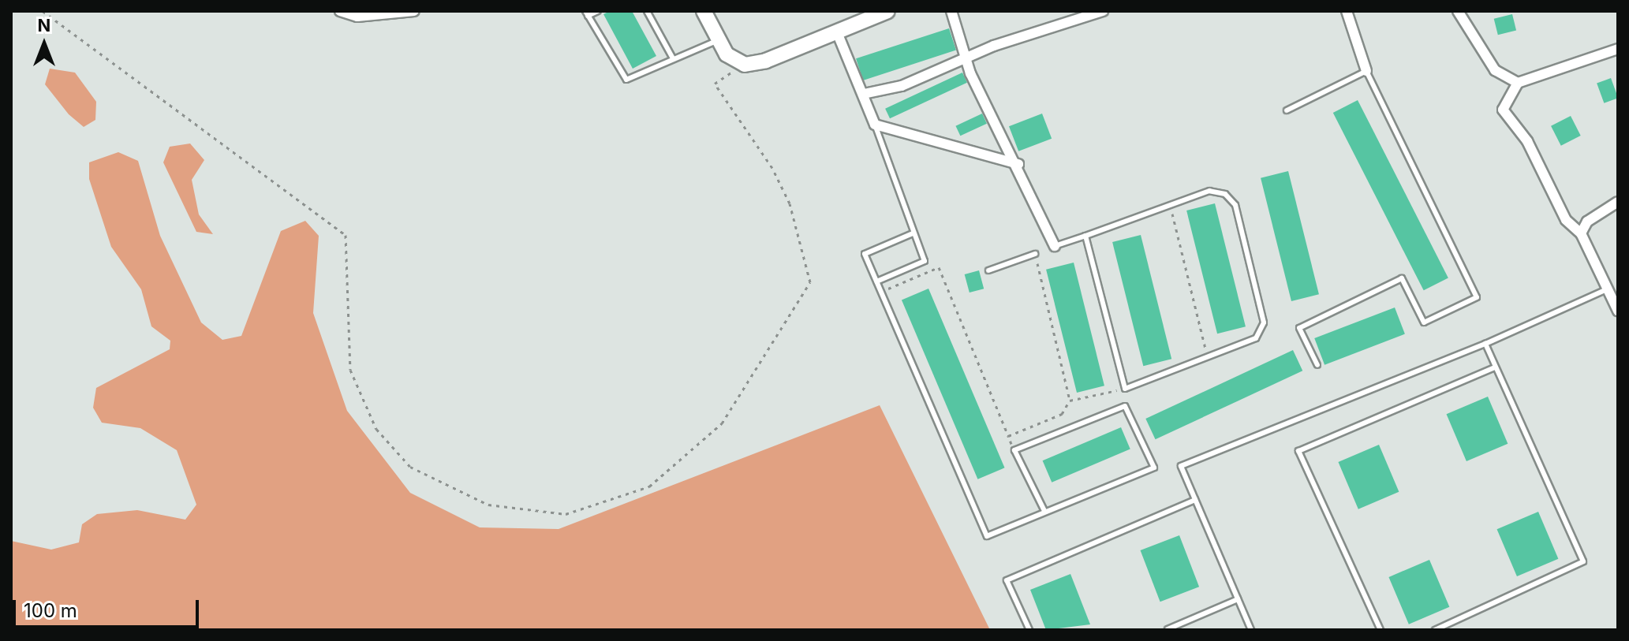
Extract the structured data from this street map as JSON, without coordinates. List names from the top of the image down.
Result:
{
  "scale_bar": "100 m",
  "north": "top"
}
